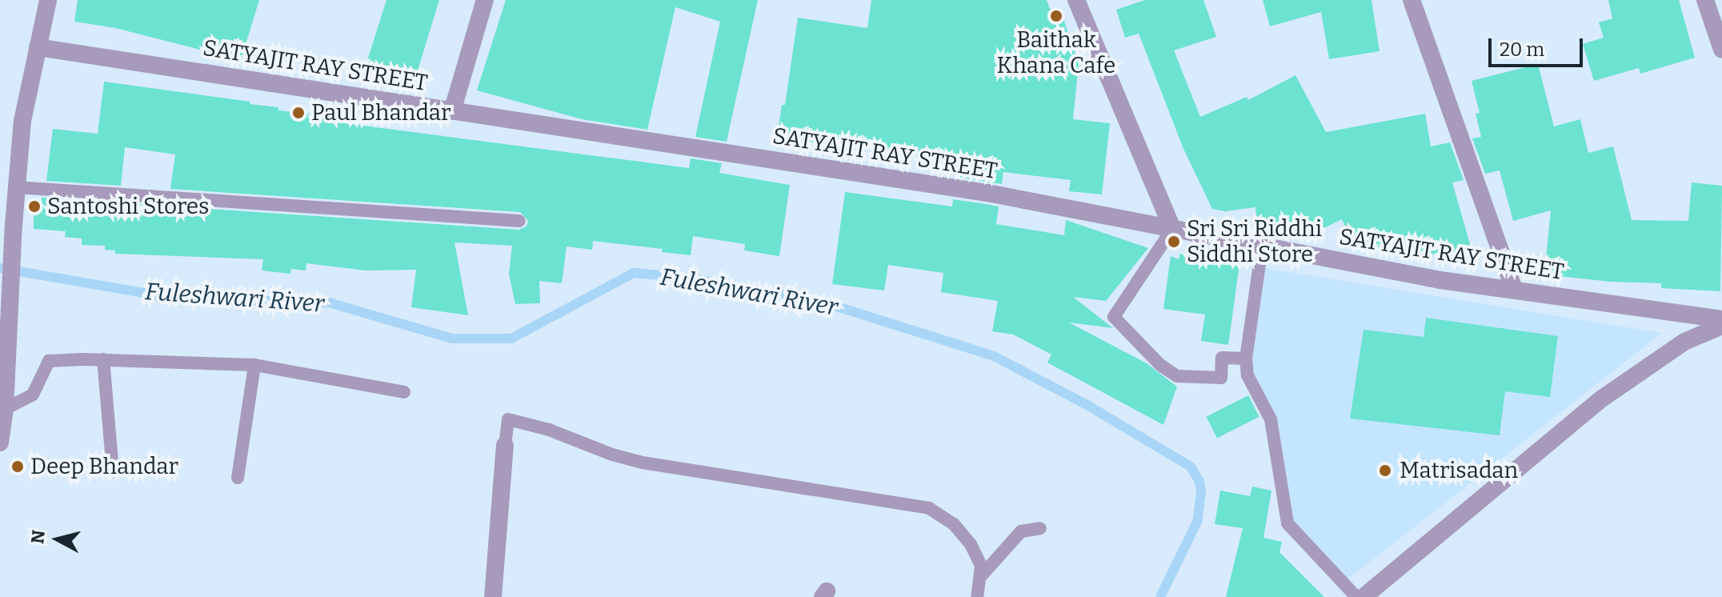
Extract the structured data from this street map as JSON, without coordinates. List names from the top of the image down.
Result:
{
  "streets": {
    "street": ["SATYAJIT RAY STREET"]
  },
  "water": ["Fuleshwari River"],
  "places": [
    "Baithak Khana Cafe",
    "Paul Bhandar",
    "Santoshi Stores",
    "Sri Sri Riddhi Siddhi Store",
    "Deep Bhandar",
    "Matrisadan"
  ],
  "scale_bar": "20 m",
  "north": "left"
}
